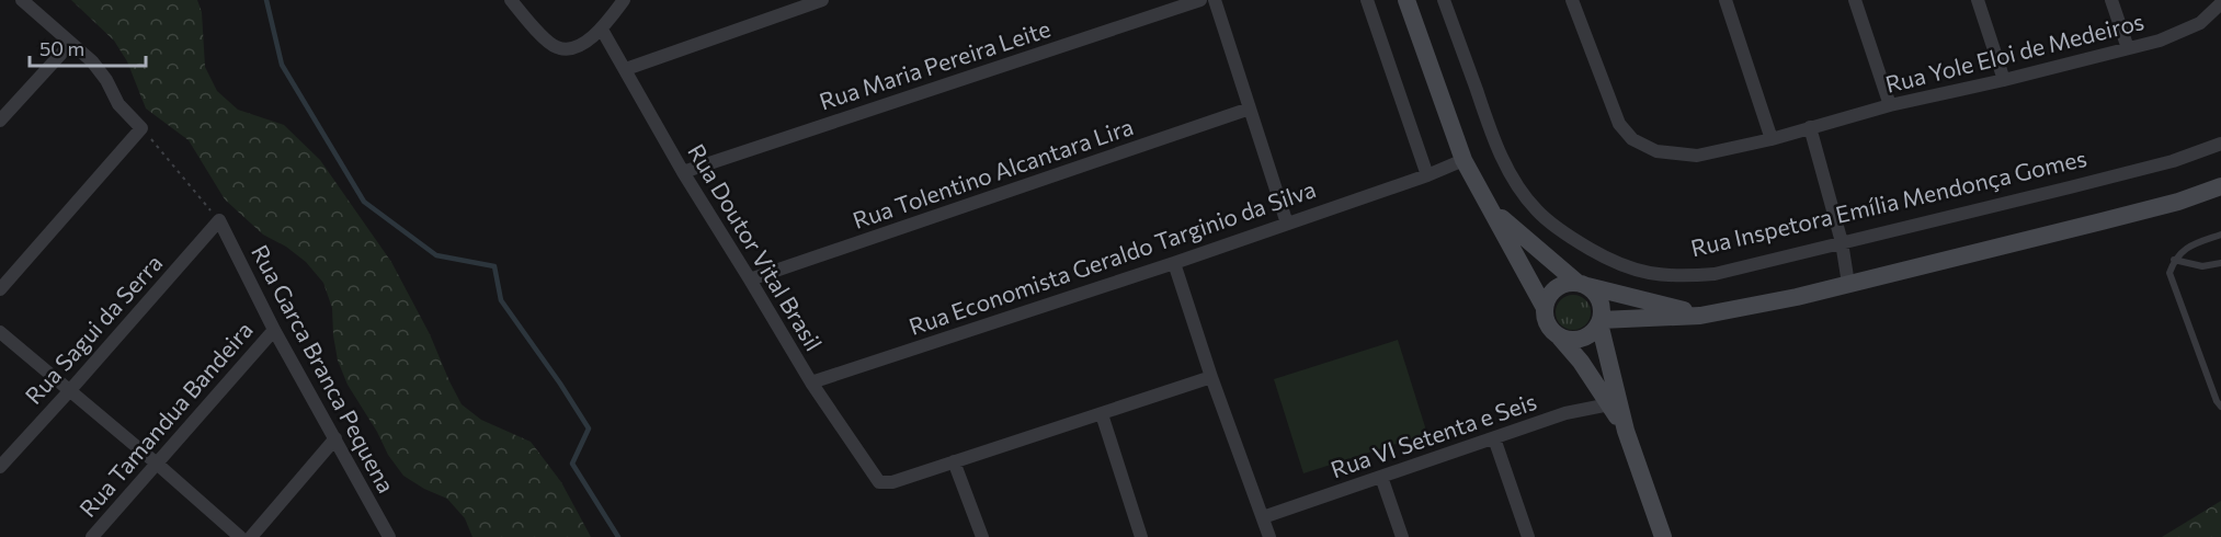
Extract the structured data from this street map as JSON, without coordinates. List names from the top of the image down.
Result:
{
  "streets": {
    "street": [
      "Rua Yole Eloi de Medeiros",
      "Rua Maria Pereira Leite",
      "Rua Tolentino Alcantara Lira",
      "Rua Inspetora Emília Mendonça Gomes",
      "Rua Doutor Vital Brasil",
      "Rua Economista Geraldo Targinio da Silva",
      "Rua Sagui da Serra",
      "Rua Garca Branca Pequena",
      "Rua Tamandua Bandeira",
      "Rua VI Setenta e Seis"
    ]
  },
  "crossings": [
    ["Rua Maria Pereira Leite", "Rua Doutor Vital Brasil"],
    ["Rua Tolentino Alcantara Lira", "Rua Doutor Vital Brasil"],
    ["Rua Doutor Vital Brasil", "Rua Economista Geraldo Targinio da Silva"],
    ["Rua Sagui da Serra", "Rua Garca Branca Pequena"],
    ["Rua Garca Branca Pequena", "Rua Tamandua Bandeira"]
  ],
  "scale_bar": "50 m"
}
